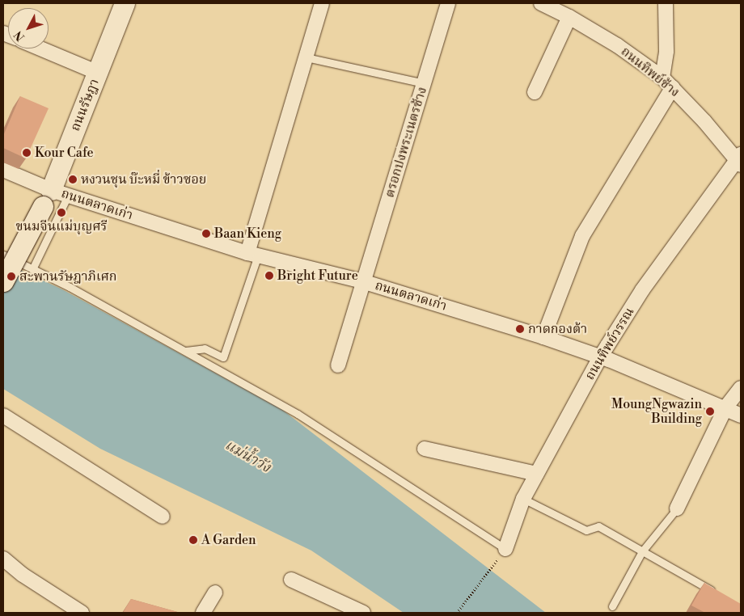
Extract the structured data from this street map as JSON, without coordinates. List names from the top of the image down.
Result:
{
  "streets": {
    "street": [
      "ถนนทิพย์ช้าง",
      "ถนนรัษฎา",
      "ตรอกปงพระเนตรช้าง",
      "ถนนตลาดเก่า",
      "ถนนทิพย์วรรณ"
    ]
  },
  "crossings": [
    ["ถนนทิพย์ช้าง", "ถนนทิพย์วรรณ"],
    ["ถนนรัษฎา", "ถนนตลาดเก่า"],
    ["ตรอกปงพระเนตรช้าง", "ถนนตลาดเก่า"],
    ["ถนนตลาดเก่า", "ถนนทิพย์วรรณ"]
  ],
  "water": ["แม่น้ำวัง"],
  "places": [
    "Kour Cafe",
    "หงวนชุน บ๊ะหมี่ ข้าวซอย",
    "ขนมจีนแม่บุญศรี",
    "Baan Kieng",
    "Bright Future",
    "สะพานรัษฎาภิเศก",
    "กาดกองต้า",
    "MoungNgwazin Building",
    "A Garden"
  ],
  "north": "bottom left"
}
